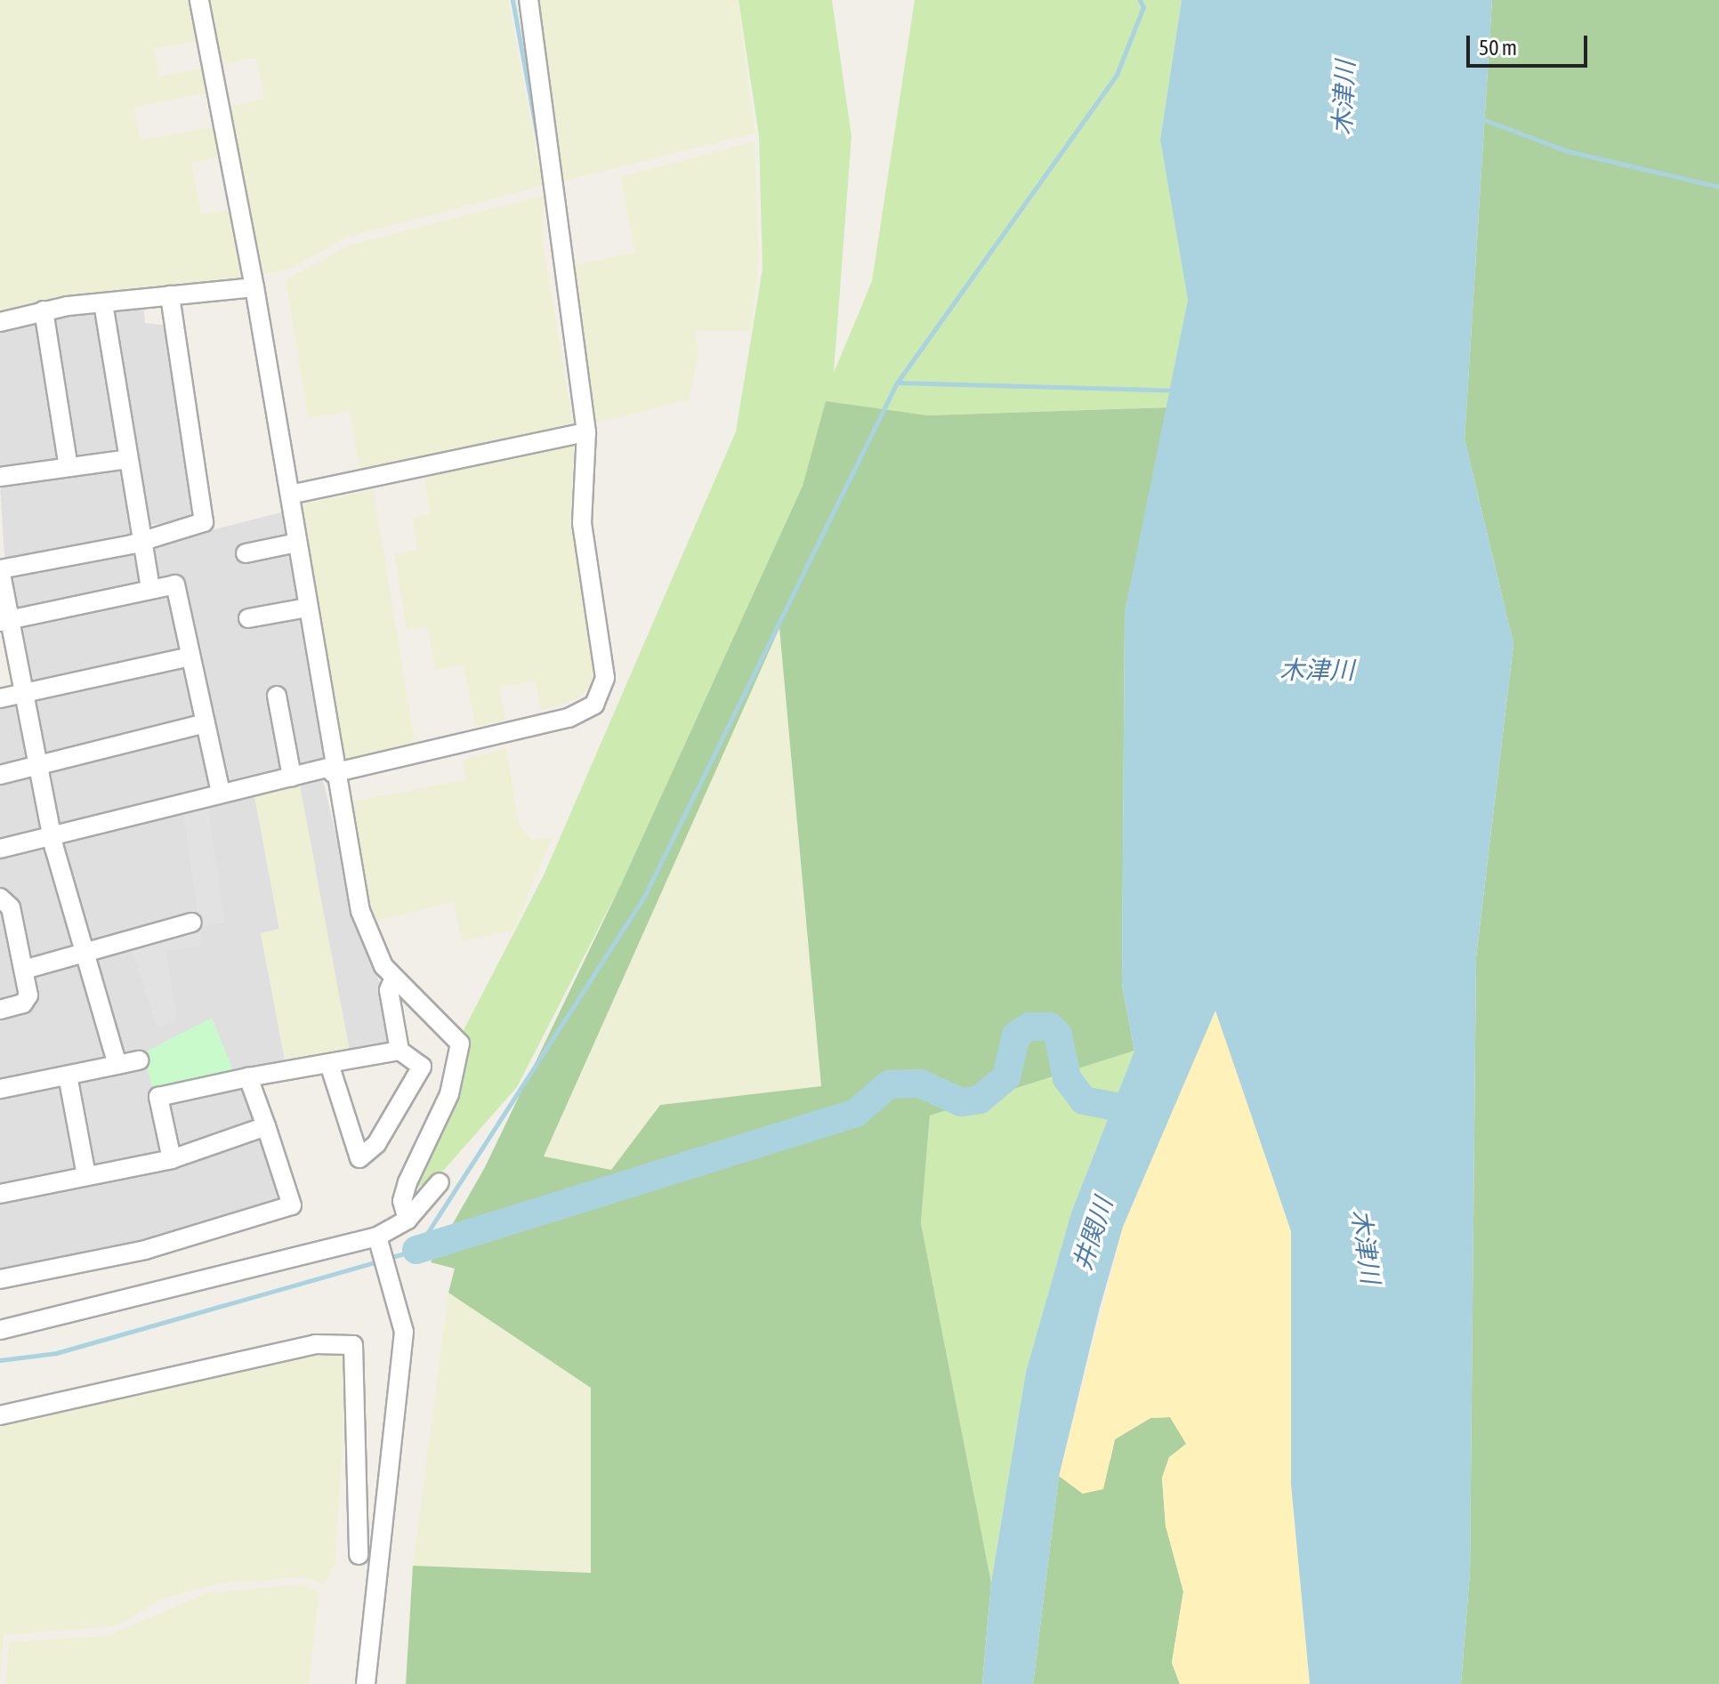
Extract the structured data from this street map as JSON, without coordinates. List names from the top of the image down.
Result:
{
  "water": ["木津川", "井関川"],
  "scale_bar": "50 m"
}
